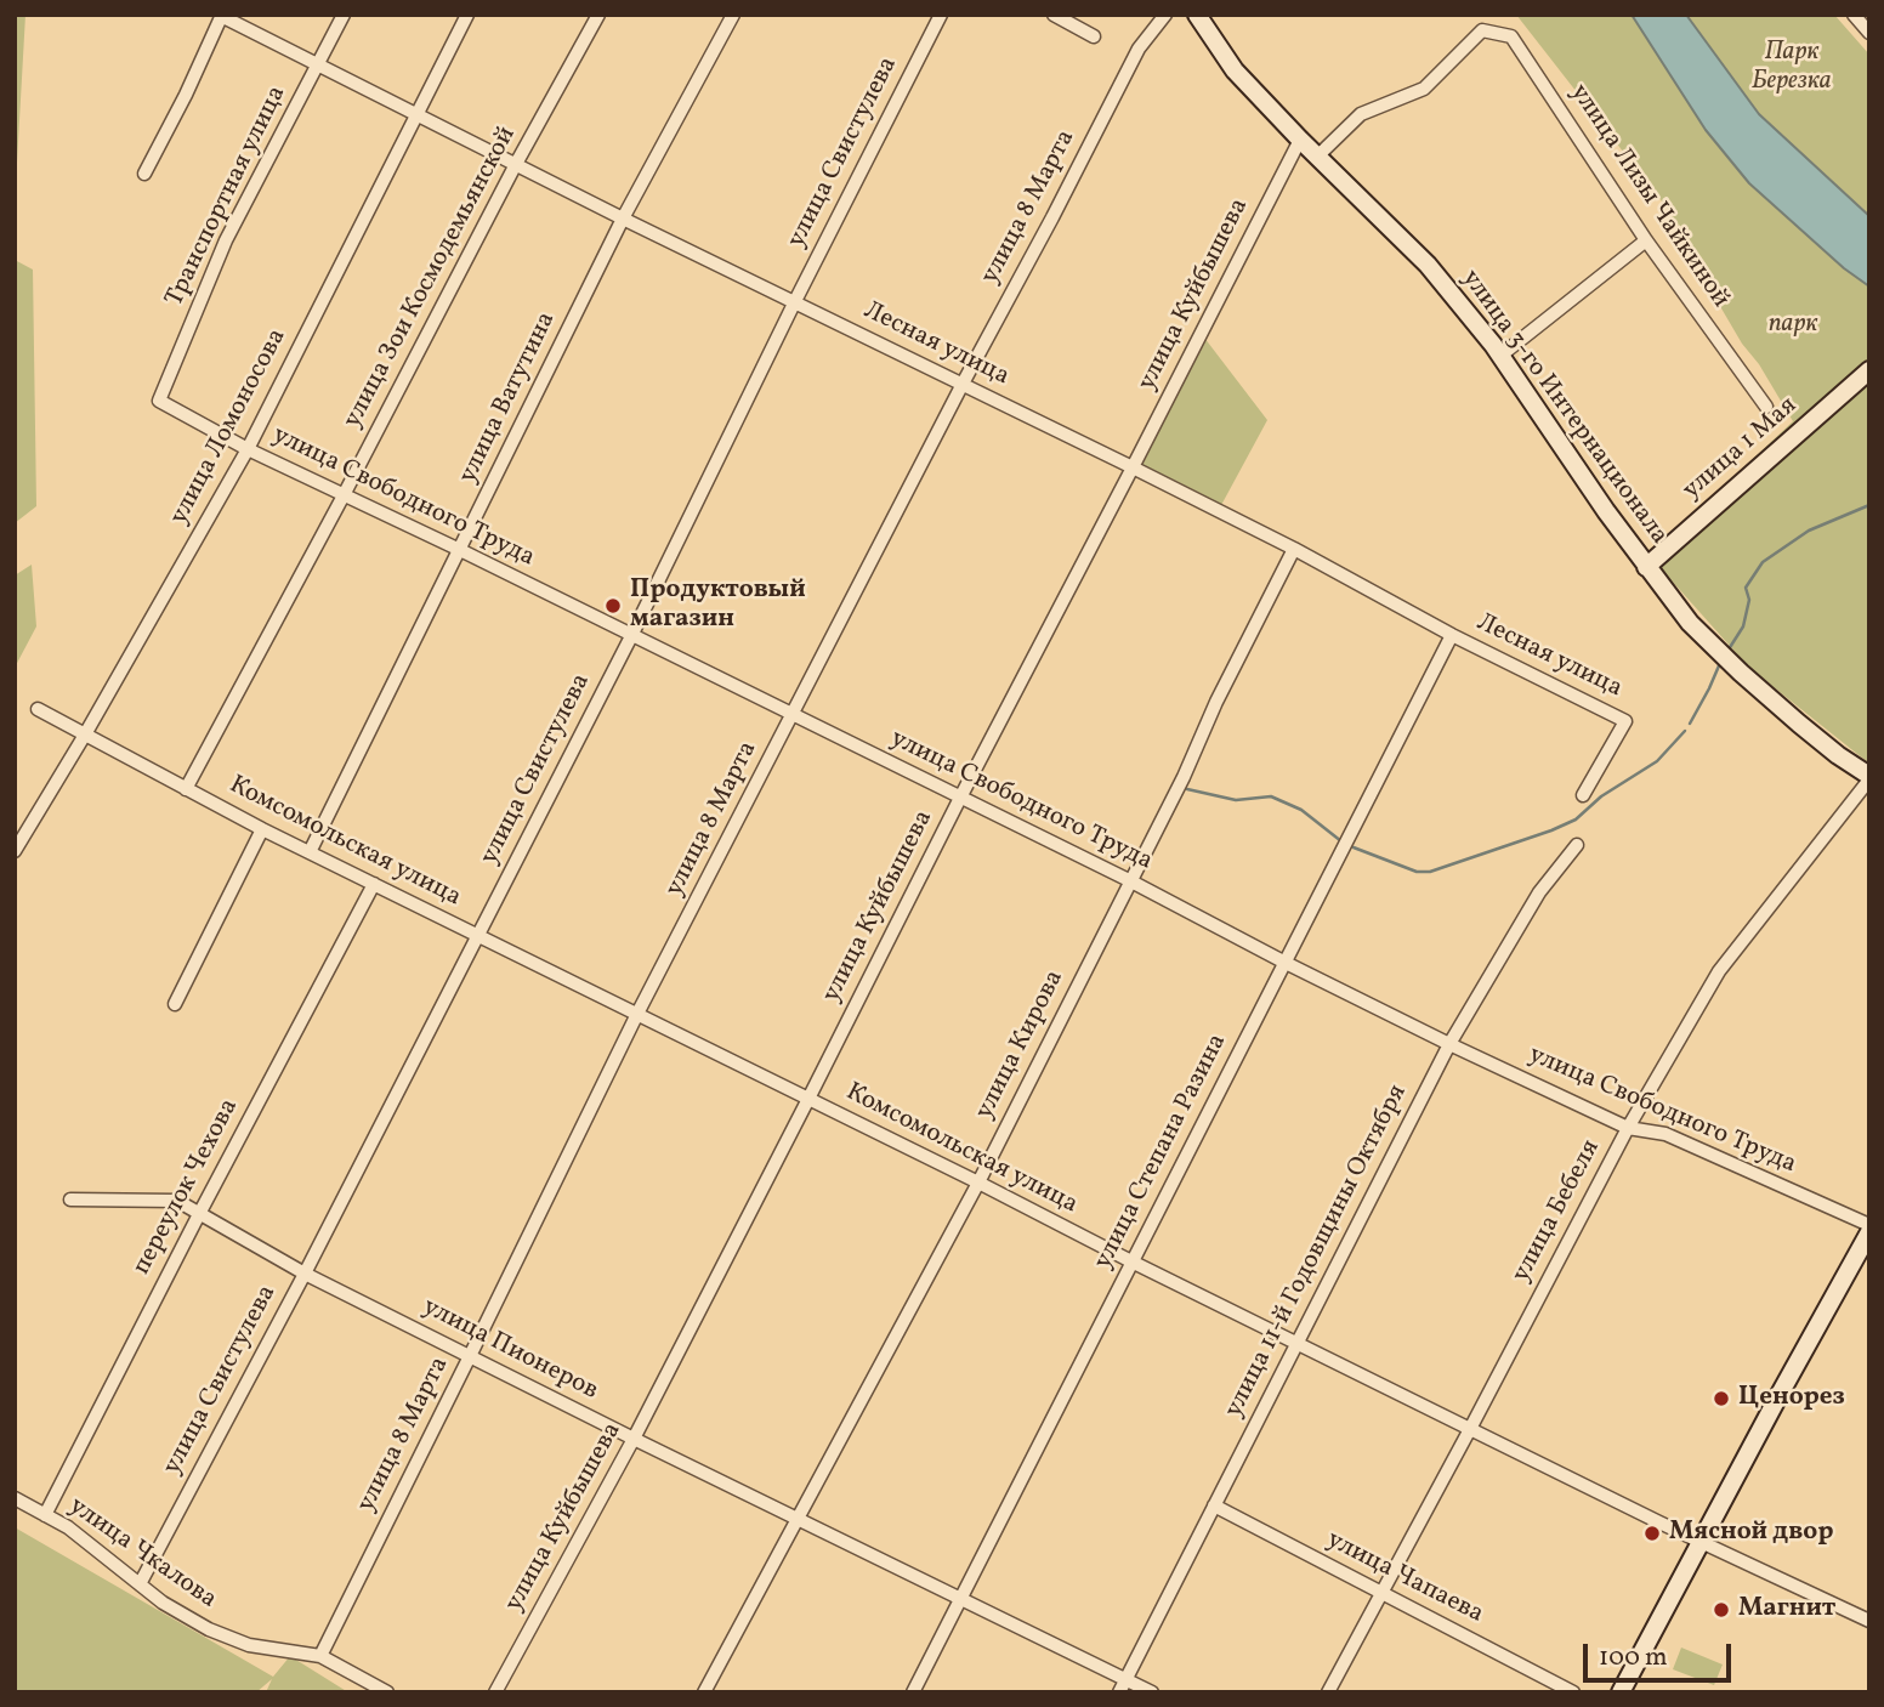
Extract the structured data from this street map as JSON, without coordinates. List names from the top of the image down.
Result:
{
  "streets": {
    "main road": ["улица 3-го Интернационала", "улица 1 Мая"],
    "street": [
      "улица Свистулева",
      "Транспортная улица",
      "улица Лизы Чайкиной",
      "улица 8 Марта",
      "улица Зои Космодемьянской",
      "улица Куйбышева",
      "Лесная улица",
      "улица Ватутина",
      "улица Ломоносова",
      "улица Свободного Труда",
      "Комсомольская улица",
      "улица Кирова",
      "улица Степана Разина",
      "переулок Чехова",
      "улица Бебеля",
      "улица 11-й Годовщины Октября",
      "улица Пионеров",
      "улица Чкалова",
      "улица Чапаева"
    ]
  },
  "crossings": [
    ["улица Свистулева", "Лесная улица"],
    ["улица Свистулева", "улица Свободного Труда"],
    ["улица Свистулева", "Комсомольская улица"],
    ["улица Свистулева", "улица Пионеров"],
    ["улица Свистулева", "улица Чкалова"],
    ["Транспортная улица", "Лесная улица"],
    ["Транспортная улица", "улица Свободного Труда"],
    ["улица Лизы Чайкиной", "улица 3-го Интернационала"],
    ["улица 8 Марта", "Лесная улица"],
    ["улица 8 Марта", "улица Свободного Труда"],
    ["улица 8 Марта", "Комсомольская улица"],
    ["улица 8 Марта", "улица Пионеров"],
    ["улица 8 Марта", "улица Чкалова"],
    ["улица Зои Космодемьянской", "Лесная улица"],
    ["улица Зои Космодемьянской", "улица Свободного Труда"],
    ["улица Зои Космодемьянской", "Комсомольская улица"],
    ["улица Куйбышева", "Лесная улица"],
    ["улица Куйбышева", "улица 3-го Интернационала"],
    ["улица Куйбышева", "улица Свободного Труда"],
    ["улица Куйбышева", "Комсомольская улица"],
    ["улица Куйбышева", "улица Пионеров"],
    ["Лесная улица", "улица Ватутина"],
    ["Лесная улица", "улица Ломоносова"],
    ["Лесная улица", "улица Кирова"],
    ["Лесная улица", "улица Степана Разина"],
    ["улица Ватутина", "улица Свободного Труда"],
    ["улица Ватутина", "Комсомольская улица"],
    ["улица 3-го Интернационала", "улица 1 Мая"],
    ["улица 3-го Интернационала", "улица Бебеля"],
    ["улица Ломоносова", "улица Свободного Труда"],
    ["улица Ломоносова", "Комсомольская улица"],
    ["улица Свободного Труда", "улица Кирова"],
    ["улица Свободного Труда", "улица Степана Разина"],
    ["улица Свободного Труда", "улица Бебеля"],
    ["улица Свободного Труда", "улица 11-й Годовщины Октября"],
    ["Комсомольская улица", "улица Кирова"],
    ["Комсомольская улица", "улица Степана Разина"],
    ["Комсомольская улица", "переулок Чехова"],
    ["Комсомольская улица", "улица Бебеля"],
    ["Комсомольская улица", "улица 11-й Годовщины Октября"],
    ["улица Кирова", "улица Пионеров"],
    ["улица Степана Разина", "улица Пионеров"],
    ["переулок Чехова", "улица Пионеров"],
    ["переулок Чехова", "улица Чкалова"],
    ["улица Бебеля", "улица Чапаева"],
    ["улица 11-й Годовщины Октября", "улица Пионеров"],
    ["улица 11-й Годовщины Октября", "улица Чапаева"]
  ],
  "parks": ["Парк Березка", "парк"],
  "places": [
    "Продуктовый магазин",
    "Ценорез",
    "Мясной двор",
    "Магнит"
  ],
  "scale_bar": "100 m"
}
